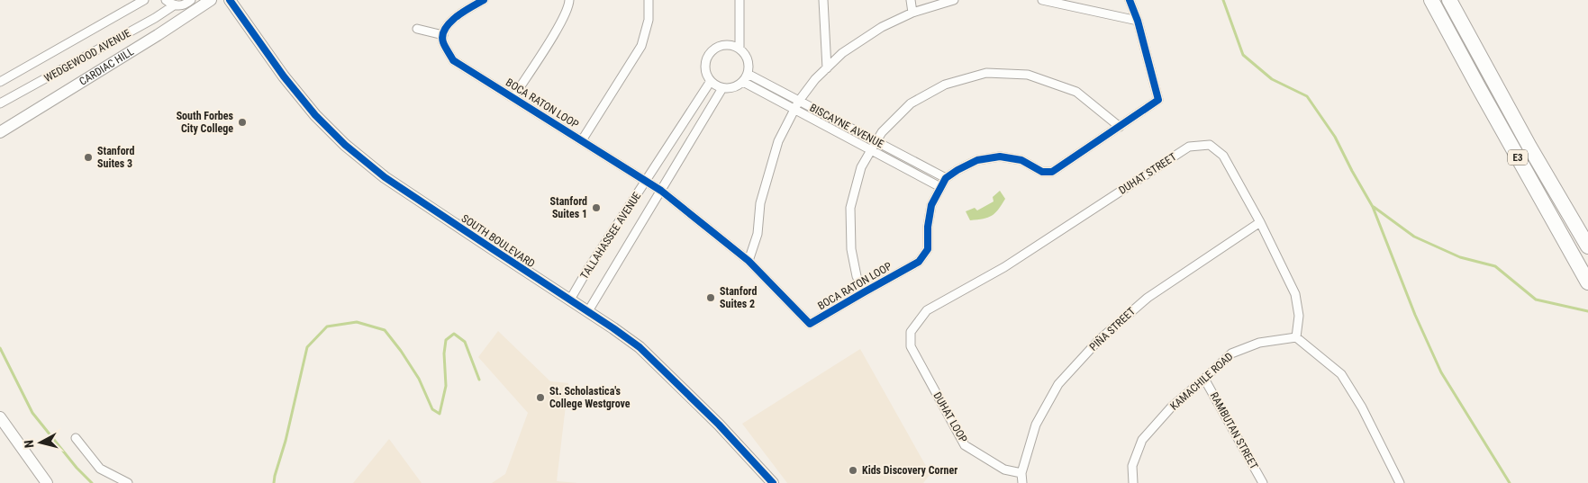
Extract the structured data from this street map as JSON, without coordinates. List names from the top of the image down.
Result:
{
  "streets": {
    "highway": ["E3"],
    "street": [
      "WEDGEWOOD AVENUE",
      "CARDIAC HILL",
      "BOCA RATON LOOP",
      "BISCAYNE AVENUE",
      "DUHAT STREET",
      "TALLAHASSEE AVENUE",
      "SOUTH BOULEVARD",
      "PIÑA STREET",
      "KAMACHILE ROAD",
      "DUHAT LOOP",
      "RAMBUTAN STREET"
    ]
  },
  "crossings": [
    ["BOCA RATON LOOP", "BISCAYNE AVENUE"],
    ["BOCA RATON LOOP", "TALLAHASSEE AVENUE"],
    ["BISCAYNE AVENUE", "TALLAHASSEE AVENUE"],
    ["DUHAT STREET", "PIÑA STREET"],
    ["DUHAT STREET", "KAMACHILE ROAD"],
    ["DUHAT STREET", "DUHAT LOOP"],
    ["TALLAHASSEE AVENUE", "SOUTH BOULEVARD"],
    ["PIÑA STREET", "DUHAT LOOP"],
    ["KAMACHILE ROAD", "RAMBUTAN STREET"]
  ],
  "places": [
    "South Forbes City College",
    "Stanford Suites 3",
    "Stanford Suites 1",
    "Stanford Suites 2",
    "St. Scholastica's College Westgrove",
    "Kids Discovery Corner"
  ],
  "north": "left"
}
